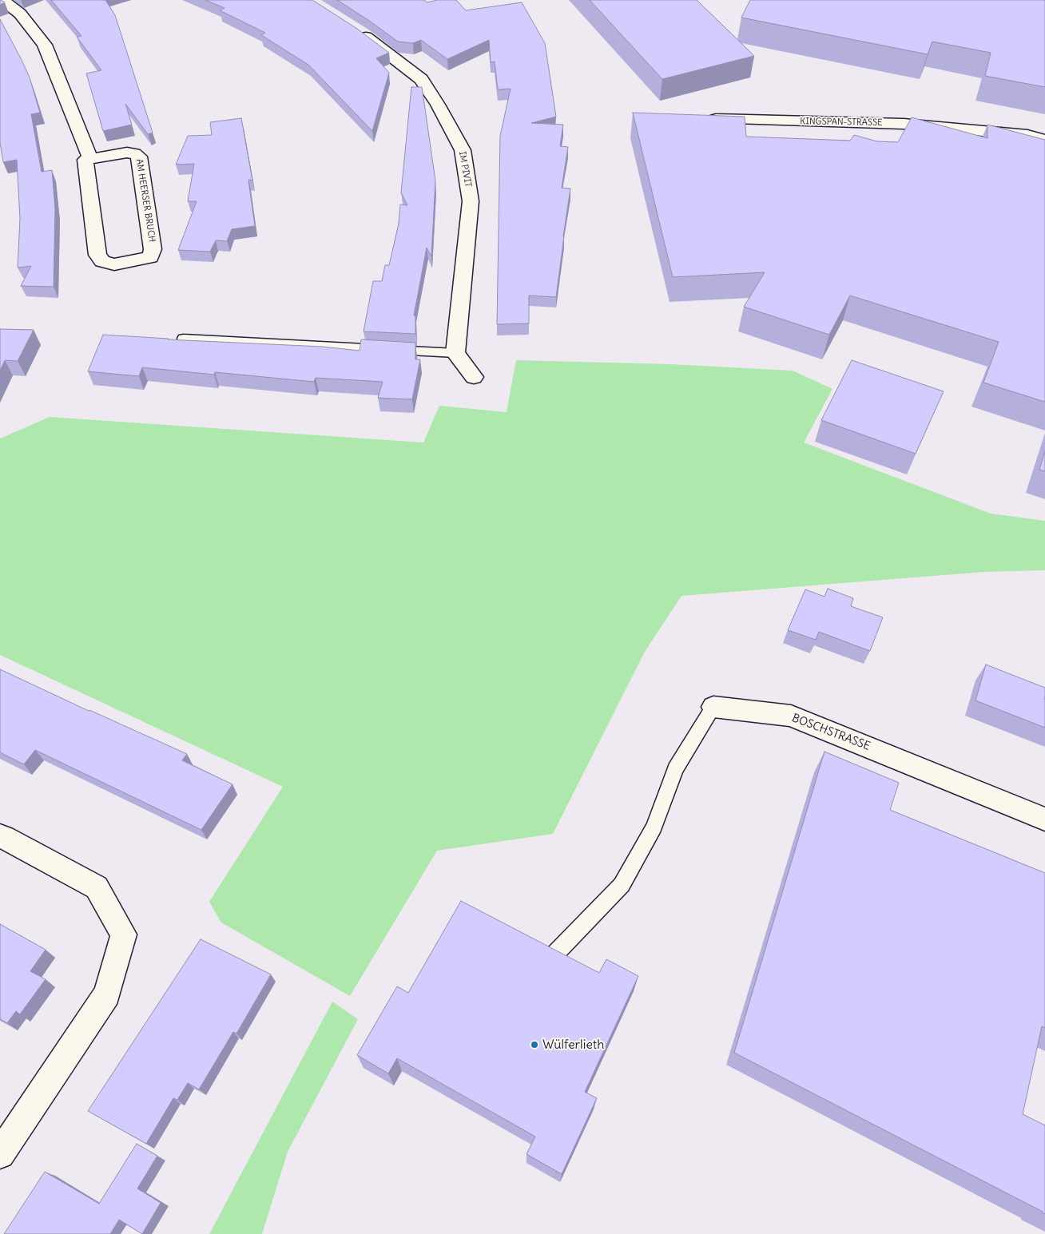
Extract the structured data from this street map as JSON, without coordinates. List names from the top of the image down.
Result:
{
  "streets": {
    "street": [
      "KINGSPAN-STRASSE",
      "IM PIVIT",
      "AM HEERSER BRUCH",
      "BOSCHSTRASSE"
    ]
  },
  "places": ["Wülferlieth"]
}
